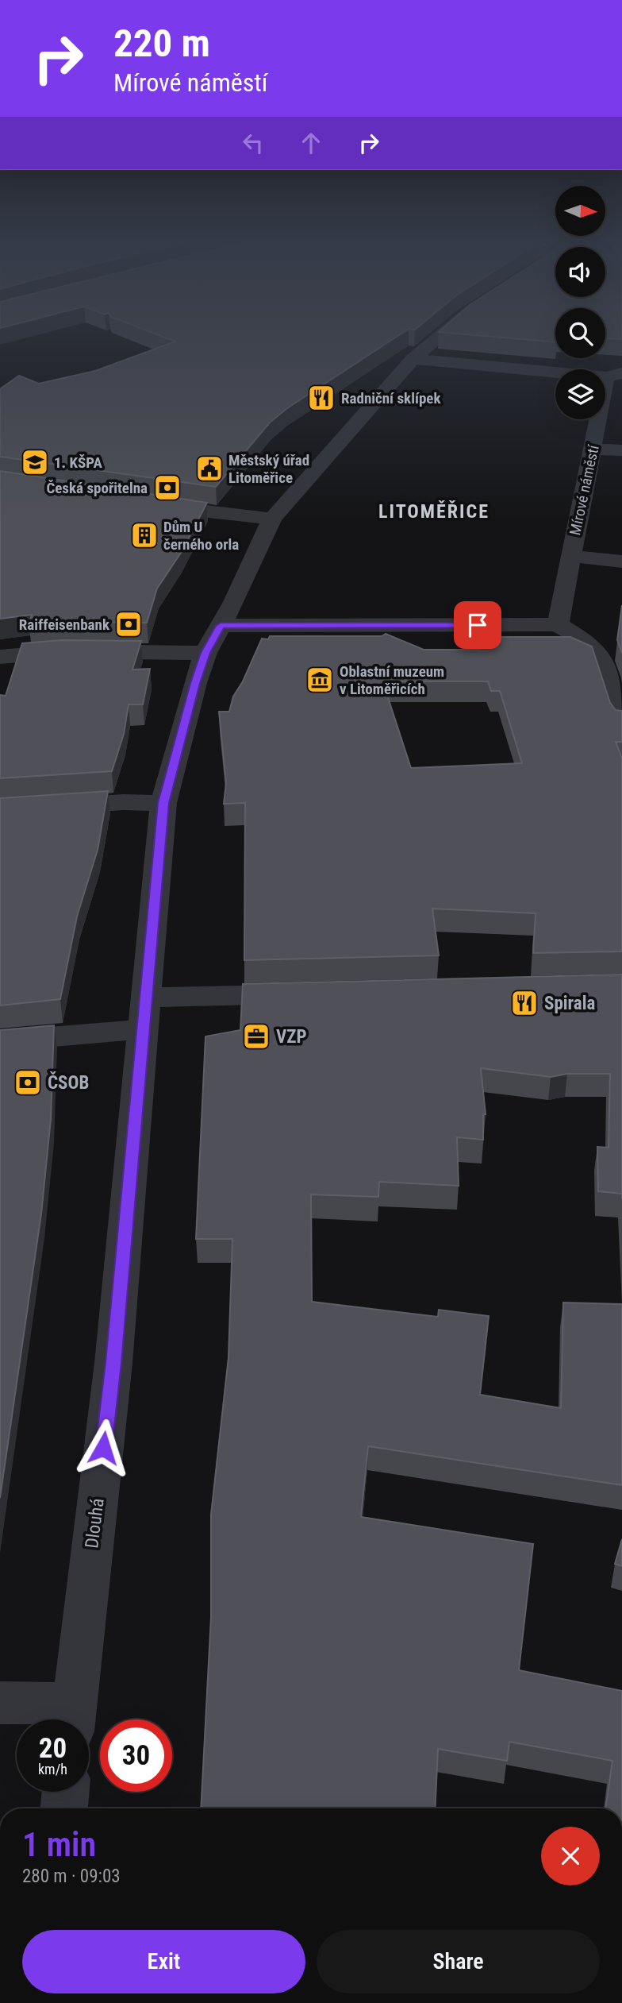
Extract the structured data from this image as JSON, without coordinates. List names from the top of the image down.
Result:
{
  "streets": {
    "street": ["Mírové náměstí", "Dlouhá"]
  },
  "districts": ["LITOMĚŘICE"],
  "places": {
    "restaurant": ["Radniční sklípek", "Spirala"],
    "school or university": ["1. KŠPA"],
    "public building": ["Městský úřad Litoměřice"],
    "bank": ["Česká spořitelna", "Raiffeisenbank", "ČSOB"],
    "building": ["Dům U černého orla"],
    "museum": ["Oblastní muzeum v Litoměřicích"],
    "office": ["VZP"]
  },
  "north": "right",
  "page": {
    "turn": ["220 m", "Mírové náměstí"],
    "speed": "20 km/h",
    "limit": "30",
    "heading": ["1 min", "280 m · 09:03"],
    "buttons": ["Exit", "Share"]
  }
}
